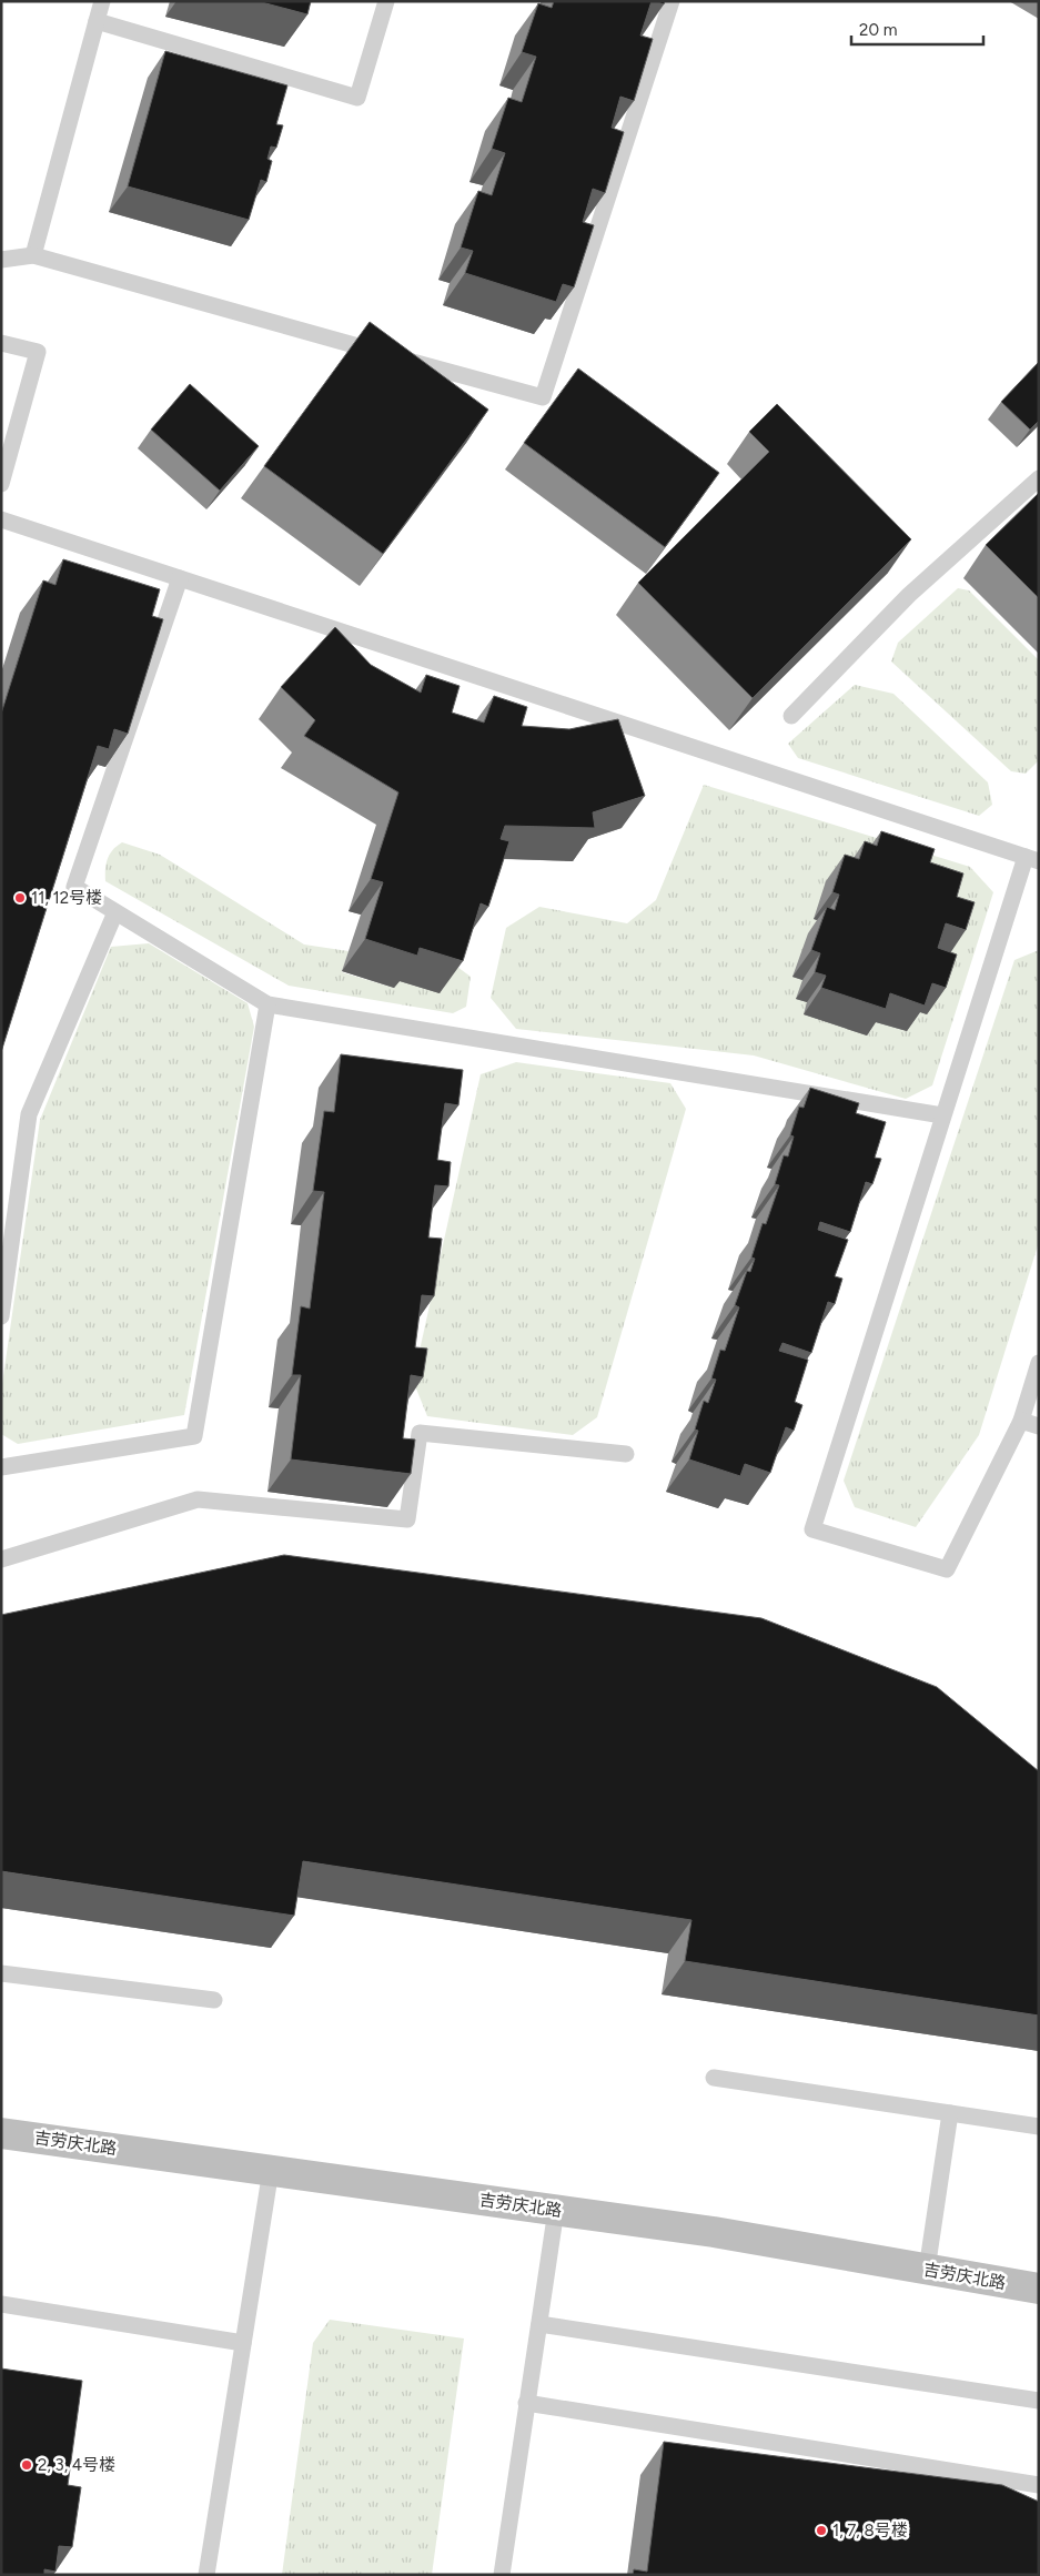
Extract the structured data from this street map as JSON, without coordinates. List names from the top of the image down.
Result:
{
  "streets": {
    "main road": ["吉劳庆北路"]
  },
  "places": ["11, 12号楼", "2, 3, 4号楼", "1, 7, 8号楼"],
  "scale_bar": "20 m"
}
